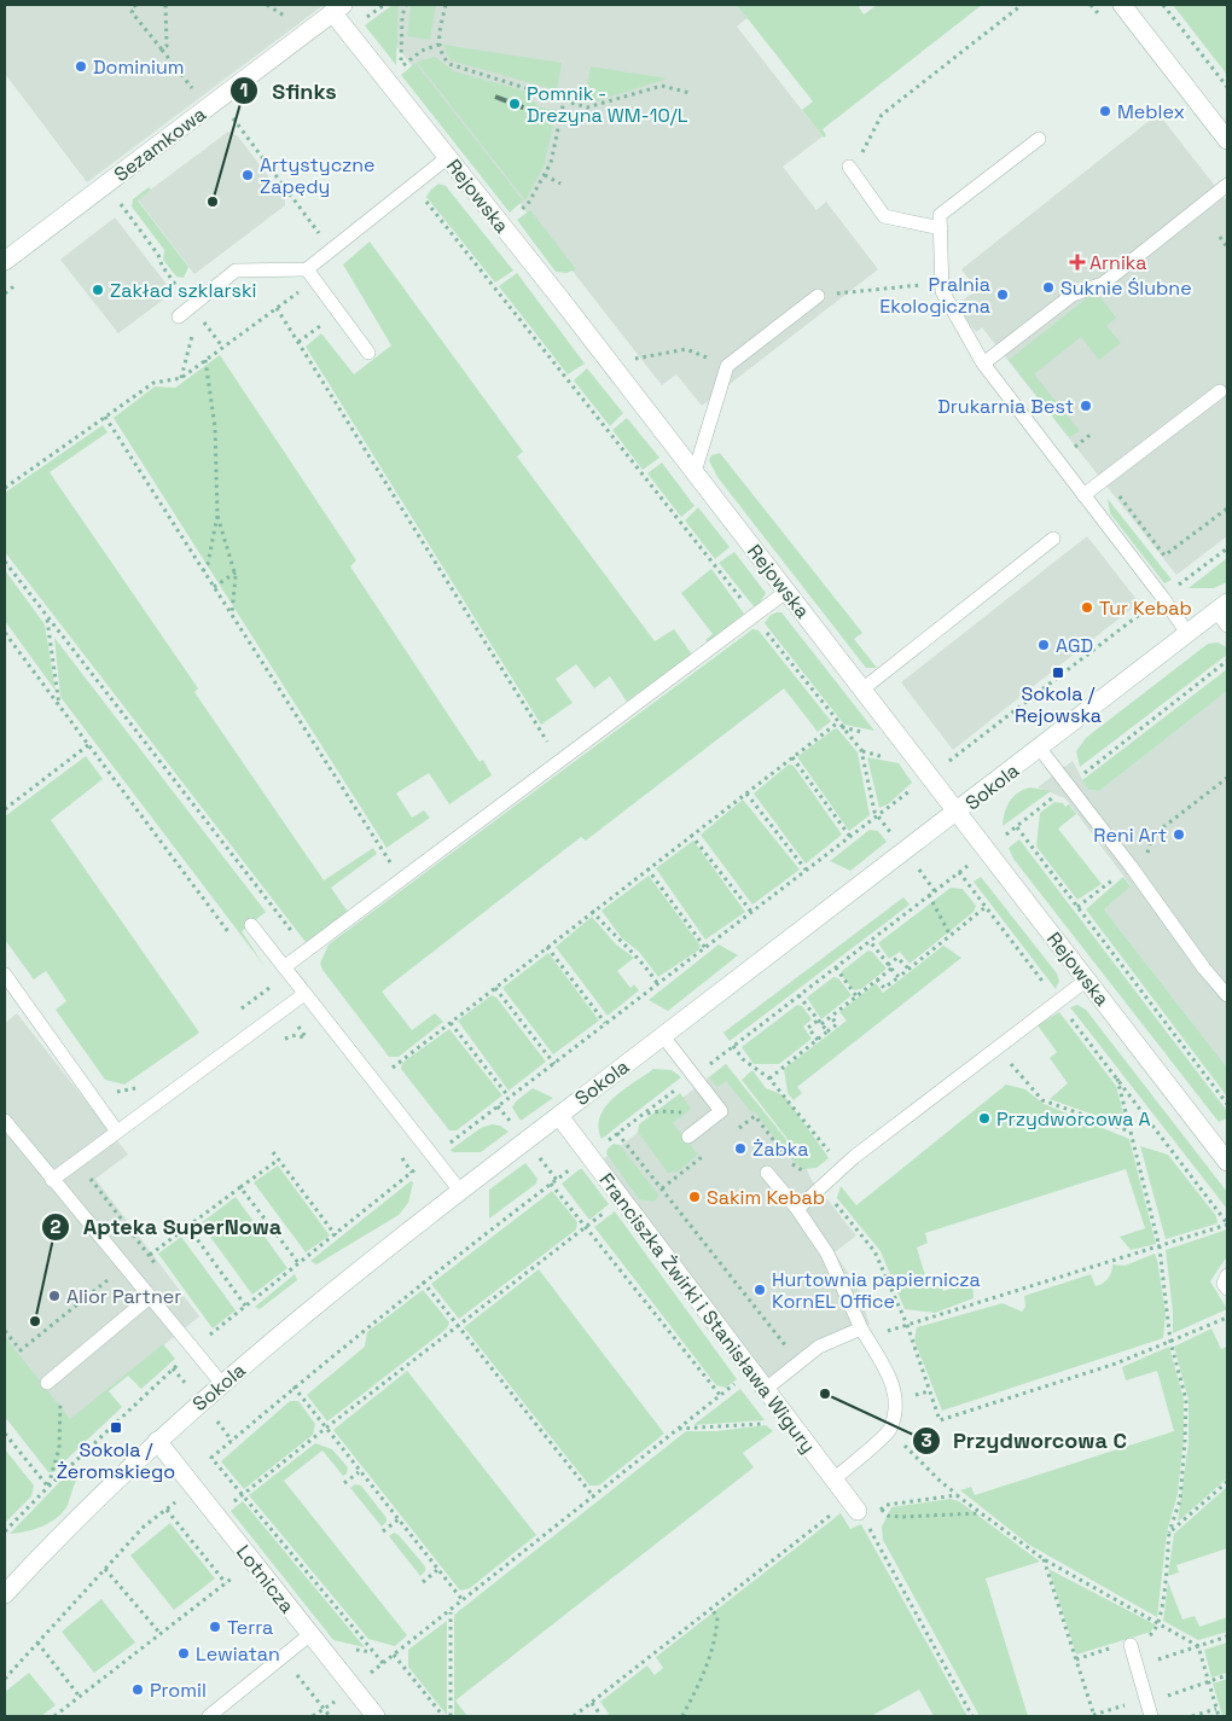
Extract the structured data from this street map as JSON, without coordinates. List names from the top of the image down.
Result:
{
  "streets": {
    "street": [
      "Sezamkowa",
      "Rejowska",
      "Sokola",
      "Franciszka Żwirki i Stanisława Wigury",
      "Lotnicza"
    ]
  },
  "crossings": [
    ["Sezamkowa", "Rejowska"],
    ["Rejowska", "Sokola"],
    ["Sokola", "Franciszka Żwirki i Stanisława Wigury"],
    ["Sokola", "Lotnicza"]
  ],
  "places": {
    "other": [
      "Dominium",
      "Pomnik - Drezyna WM-10/L",
      "Meblex",
      "Artystyczne Zapędy",
      "Sfinks",
      "Suknie Ślubne",
      "Zakład szklarski",
      "Pralnia Ekologiczna",
      "Drukarnia Best",
      "Tur Kebab",
      "AGD",
      "Reni Art",
      "Przydworcowa A",
      "Żabka",
      "Sakim Kebab",
      "Hurtownia papiernicza KornEL Office",
      "Alior Partner",
      "Apteka SuperNowa",
      "Przydworcowa C",
      "Terra",
      "Lewiatan",
      "Promil"
    ],
    "health": ["Arnika"],
    "transit": ["Sokola / Rejowska", "Sokola / Żeromskiego"]
  }
}
